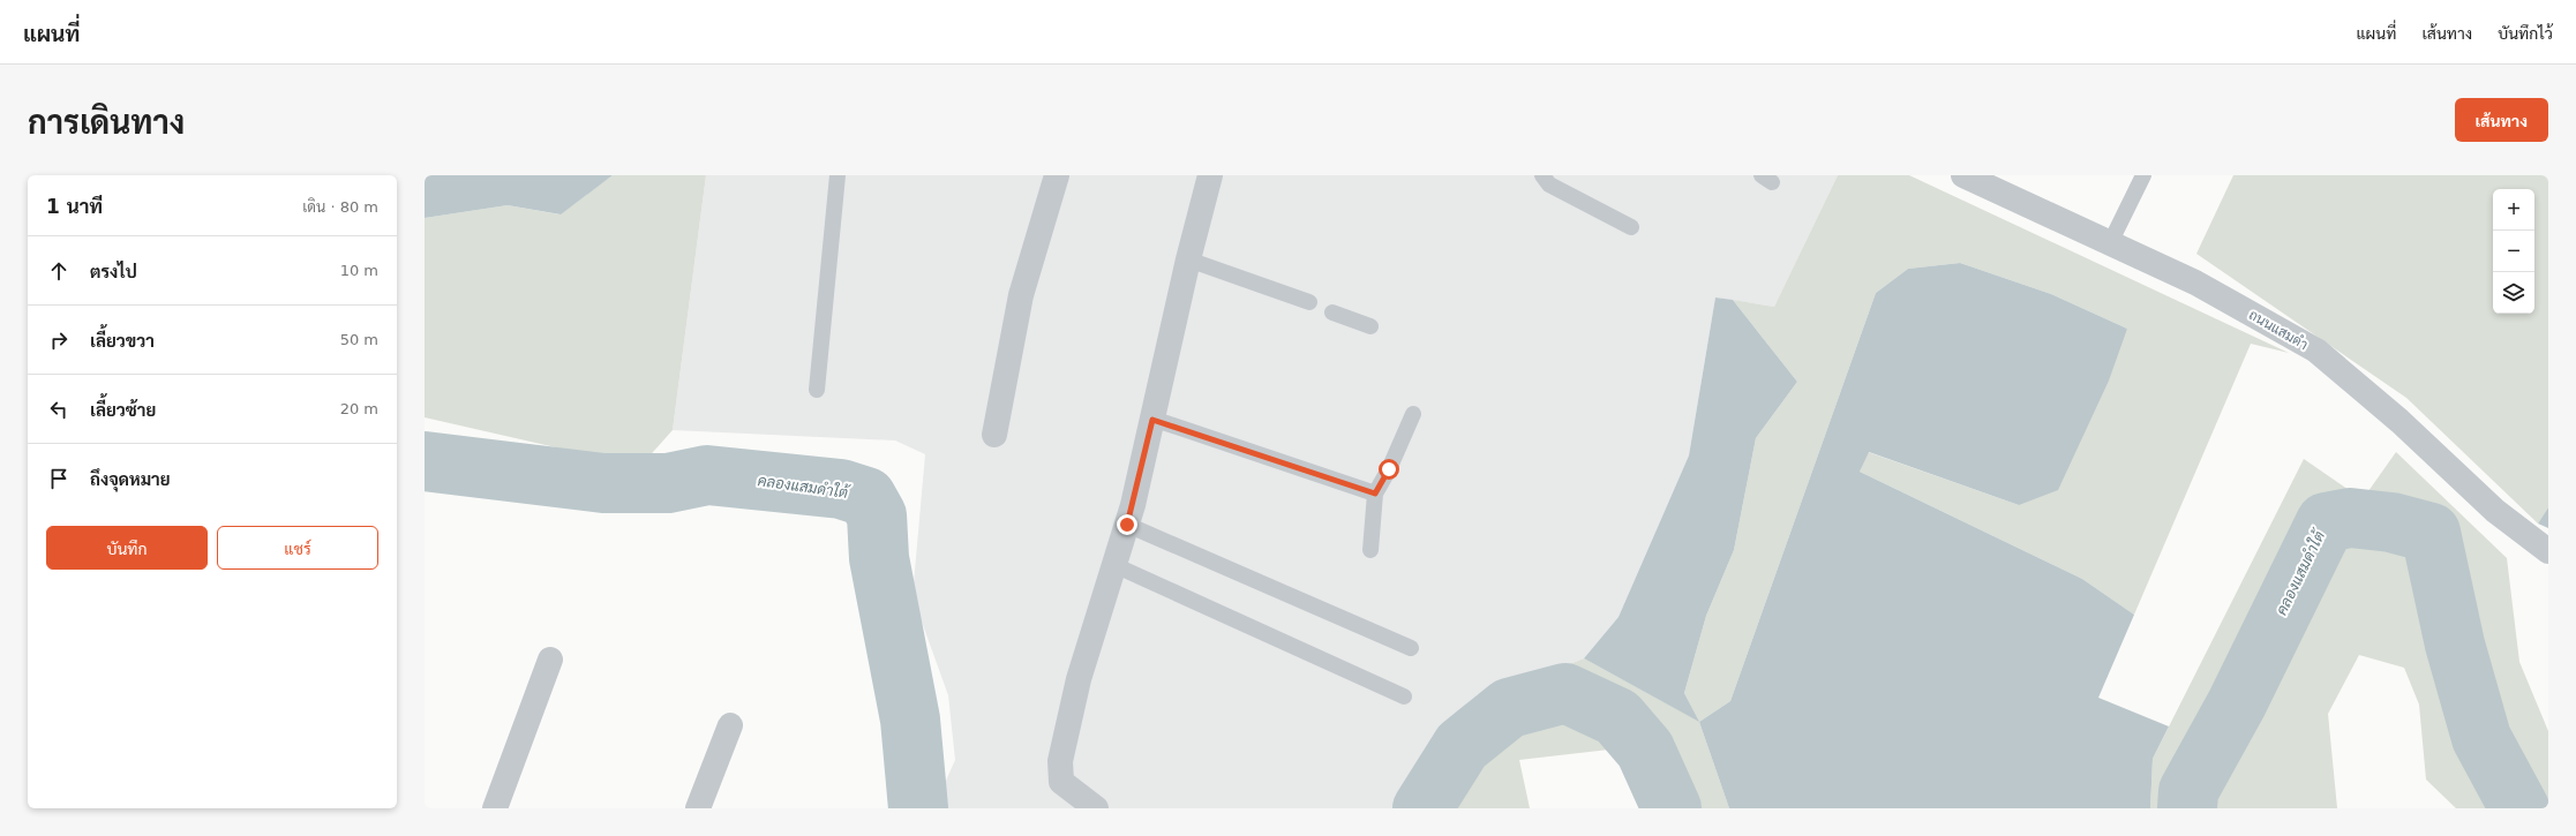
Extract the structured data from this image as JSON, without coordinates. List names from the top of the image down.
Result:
{
  "streets": {
    "street": ["ถนนแสมดำ"]
  },
  "water": ["คลองแสมดำใต้"],
  "page": {
    "header": "แผนที่",
    "nav": ["แผนที่", "เส้นทาง", "บันทึกไว้"],
    "buttons": [
      "เส้นทาง",
      ["บันทึก", "แชร์"]
    ],
    "title": "การเดินทาง",
    "heading": ["1 นาที", "เดิน · 80 m"],
    "map_buttons": ["+", "−"],
    "list": [
      ["ตรงไป", "10 m"],
      ["เลี้ยวขวา", "50 m"],
      ["เลี้ยวซ้าย", "20 m"],
      "ถึงจุดหมาย"
    ]
  }
}
